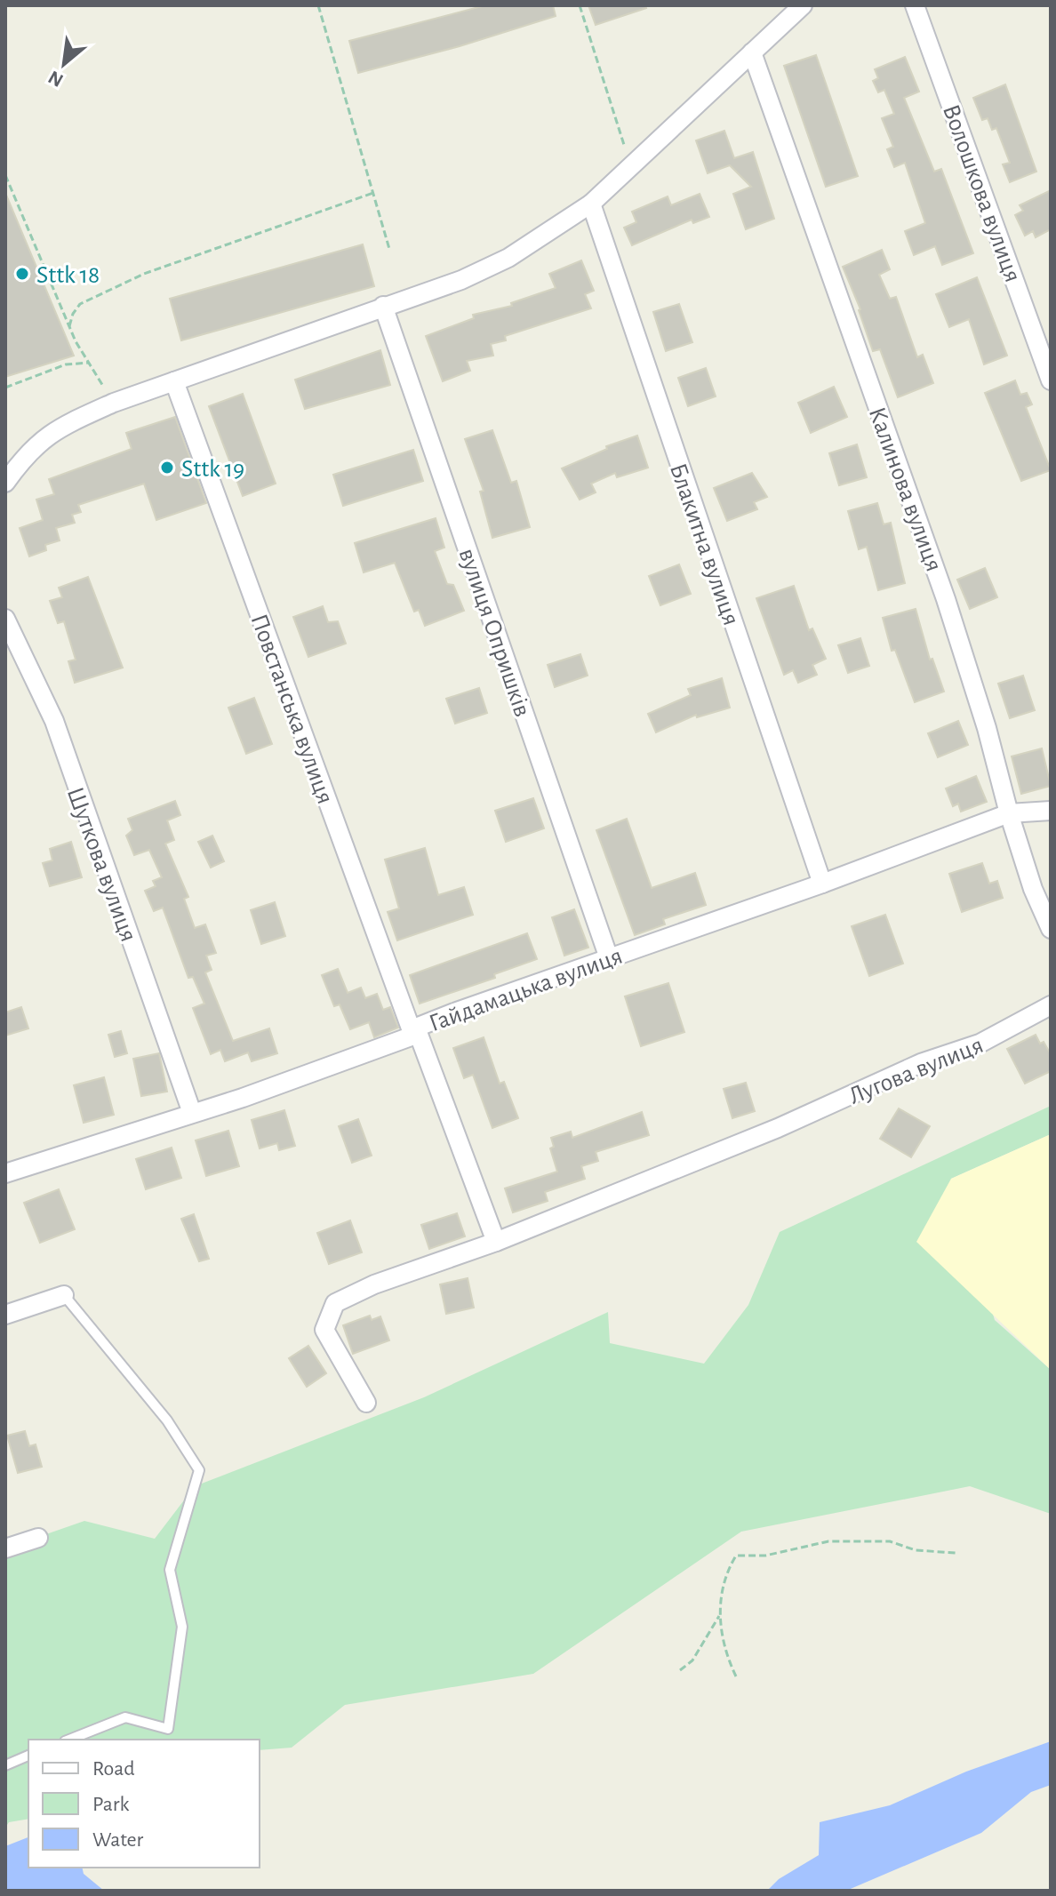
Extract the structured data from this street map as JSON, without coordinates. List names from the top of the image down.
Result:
{
  "streets": {
    "street": [
      "Волошкова вулиця",
      "Калинова вулиця",
      "Блакитна вулиця",
      "вулиця Опришків",
      "Повстанська вулиця",
      "Шуткова вулиця",
      "Гайдамацька вулиця",
      "Лугова вулиця"
    ]
  },
  "crossings": [
    ["Калинова вулиця", "Гайдамацька вулиця"],
    ["Блакитна вулиця", "Гайдамацька вулиця"],
    ["вулиця Опришків", "Гайдамацька вулиця"],
    ["Повстанська вулиця", "Гайдамацька вулиця"],
    ["Повстанська вулиця", "Лугова вулиця"],
    ["Шуткова вулиця", "Гайдамацька вулиця"]
  ],
  "places": ["Sttk 18", "Sttk 19"],
  "legend": ["Road", "Park", "Water"],
  "north": "bottom left"
}
